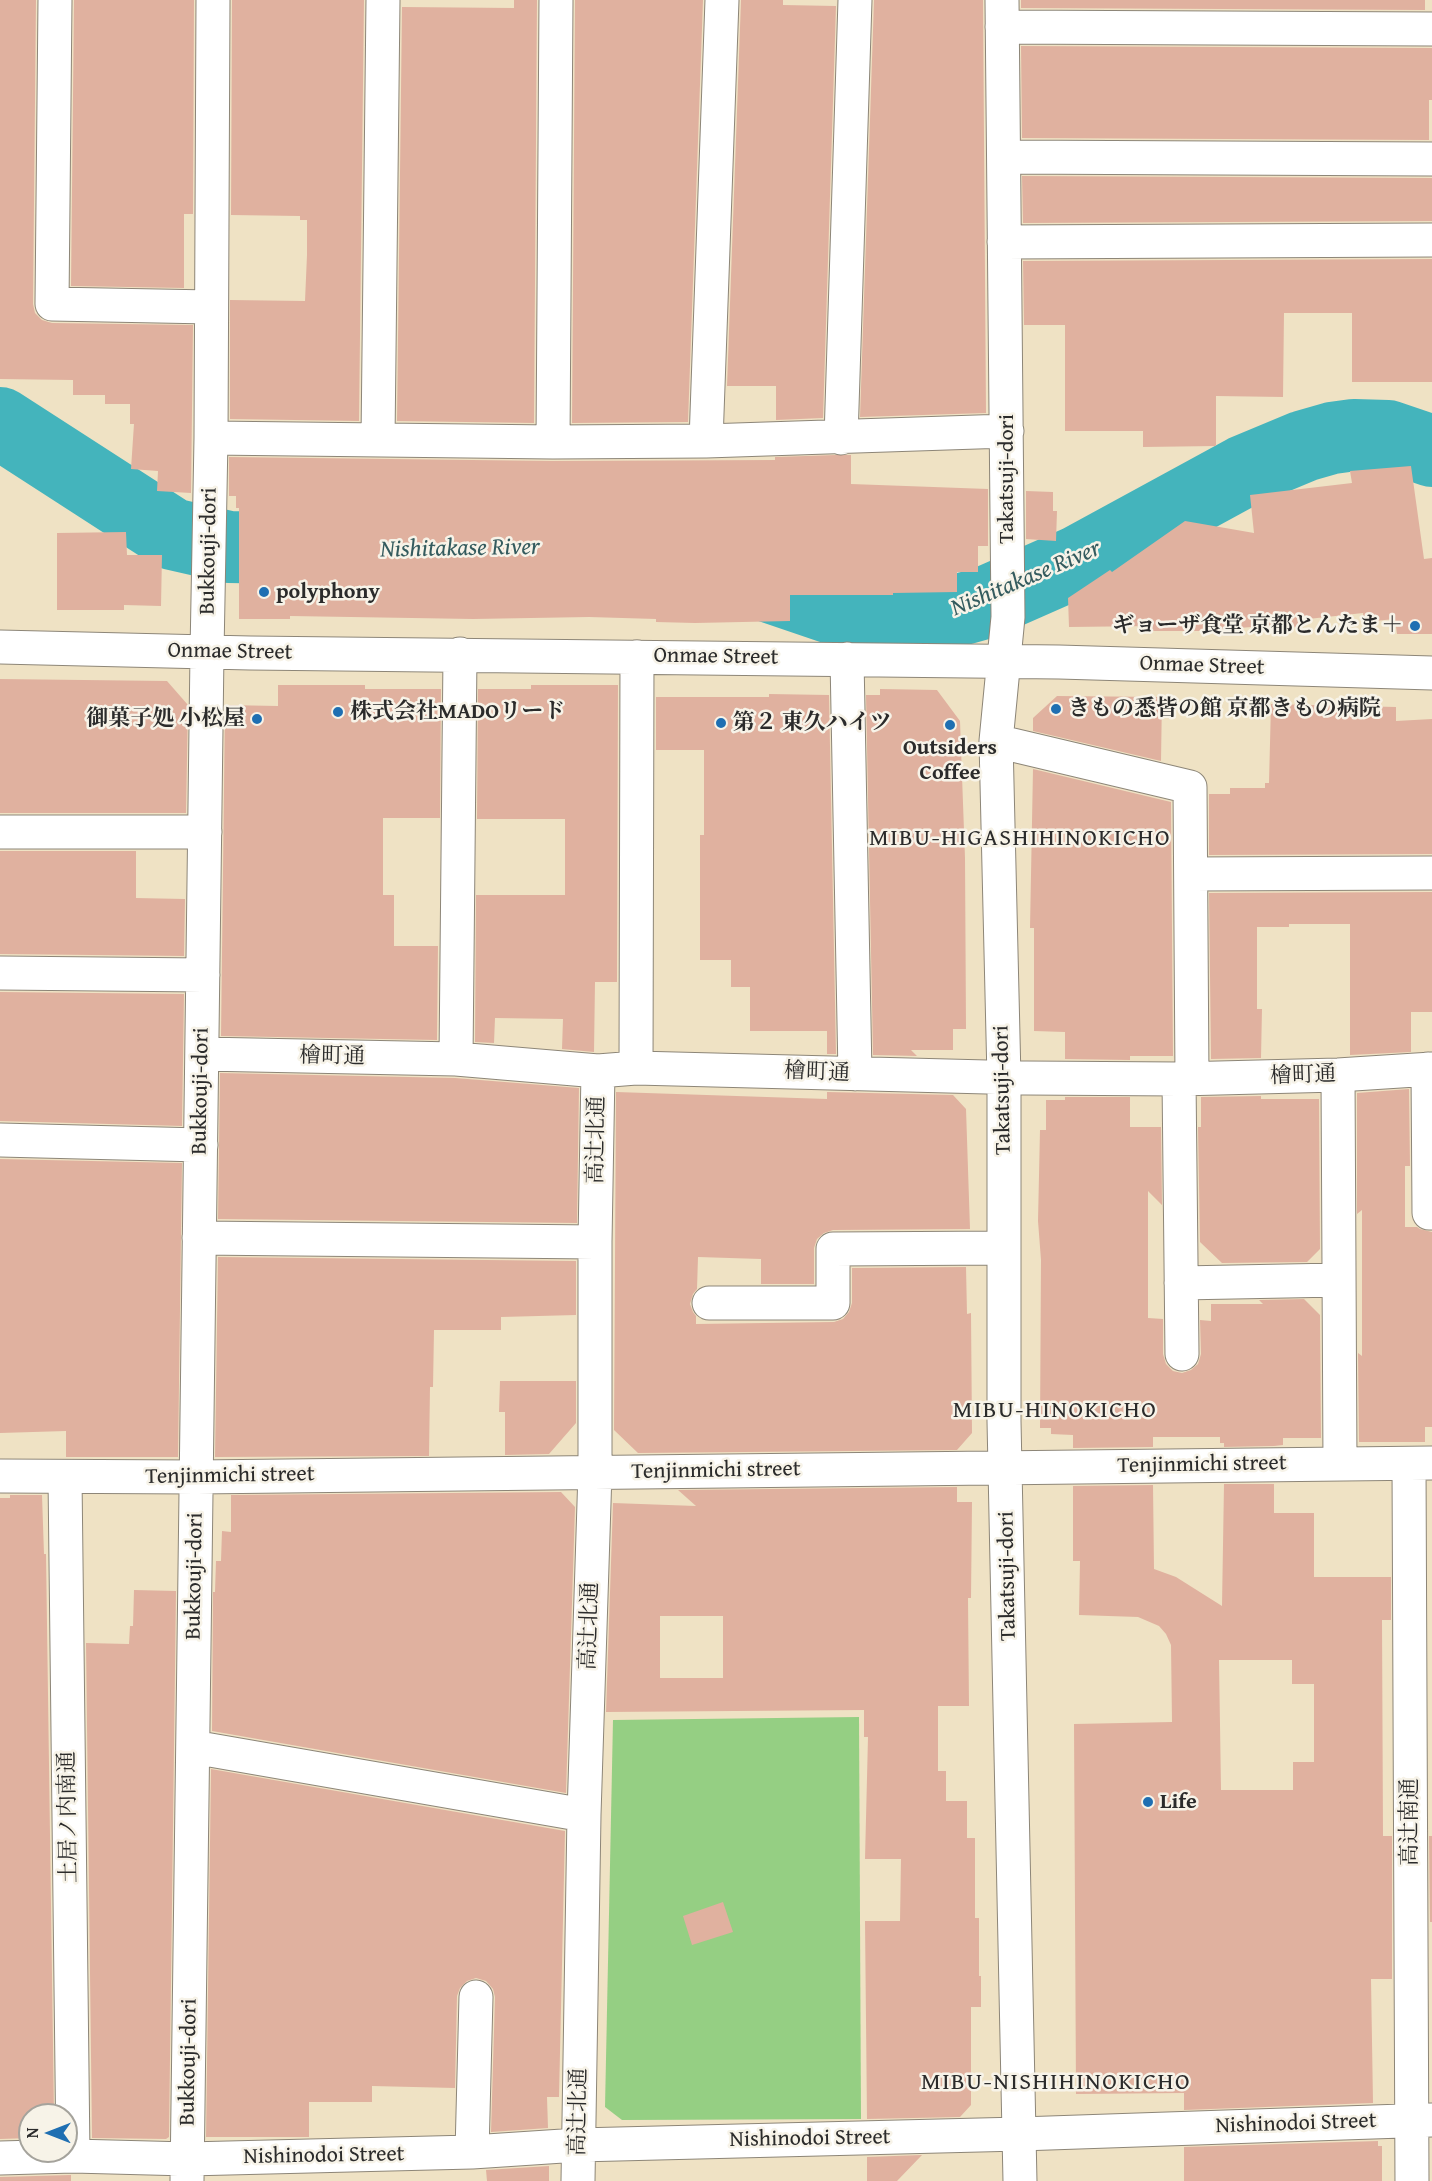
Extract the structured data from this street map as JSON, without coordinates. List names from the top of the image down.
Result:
{
  "streets": {
    "street": [
      "Takatsuji-dori",
      "Bukkouji-dori",
      "Onmae Street",
      "檜町通",
      "高辻北通",
      "Tenjinmichi street",
      "土居ノ内南通",
      "高辻南通",
      "Nishinodoi Street"
    ]
  },
  "crossings": [
    ["Takatsuji-dori", "Onmae Street"],
    ["Takatsuji-dori", "檜町通"],
    ["Takatsuji-dori", "Tenjinmichi street"],
    ["Takatsuji-dori", "Nishinodoi Street"],
    ["Bukkouji-dori", "Onmae Street"],
    ["Bukkouji-dori", "檜町通"],
    ["Bukkouji-dori", "Tenjinmichi street"],
    ["Bukkouji-dori", "Nishinodoi Street"],
    ["檜町通", "高辻北通"],
    ["高辻北通", "Tenjinmichi street"],
    ["高辻北通", "Nishinodoi Street"],
    ["Tenjinmichi street", "土居ノ内南通"],
    ["Tenjinmichi street", "高辻南通"],
    ["高辻南通", "Nishinodoi Street"]
  ],
  "districts": ["MIBU-HIGASHIHINOKICHO", "MIBU-HINOKICHO", "MIBU-NISHIHINOKICHO"],
  "water": ["Nishitakase River"],
  "places": [
    "polyphony",
    "ギョーザ食堂 京都とんたま＋",
    "きもの悉皆の館 京都きもの病院",
    "株式会社MADOリード",
    "御菓子処 小松屋",
    "第２ 東久ハイツ",
    "Outsiders Coffee",
    "Life"
  ],
  "north": "left"
}
